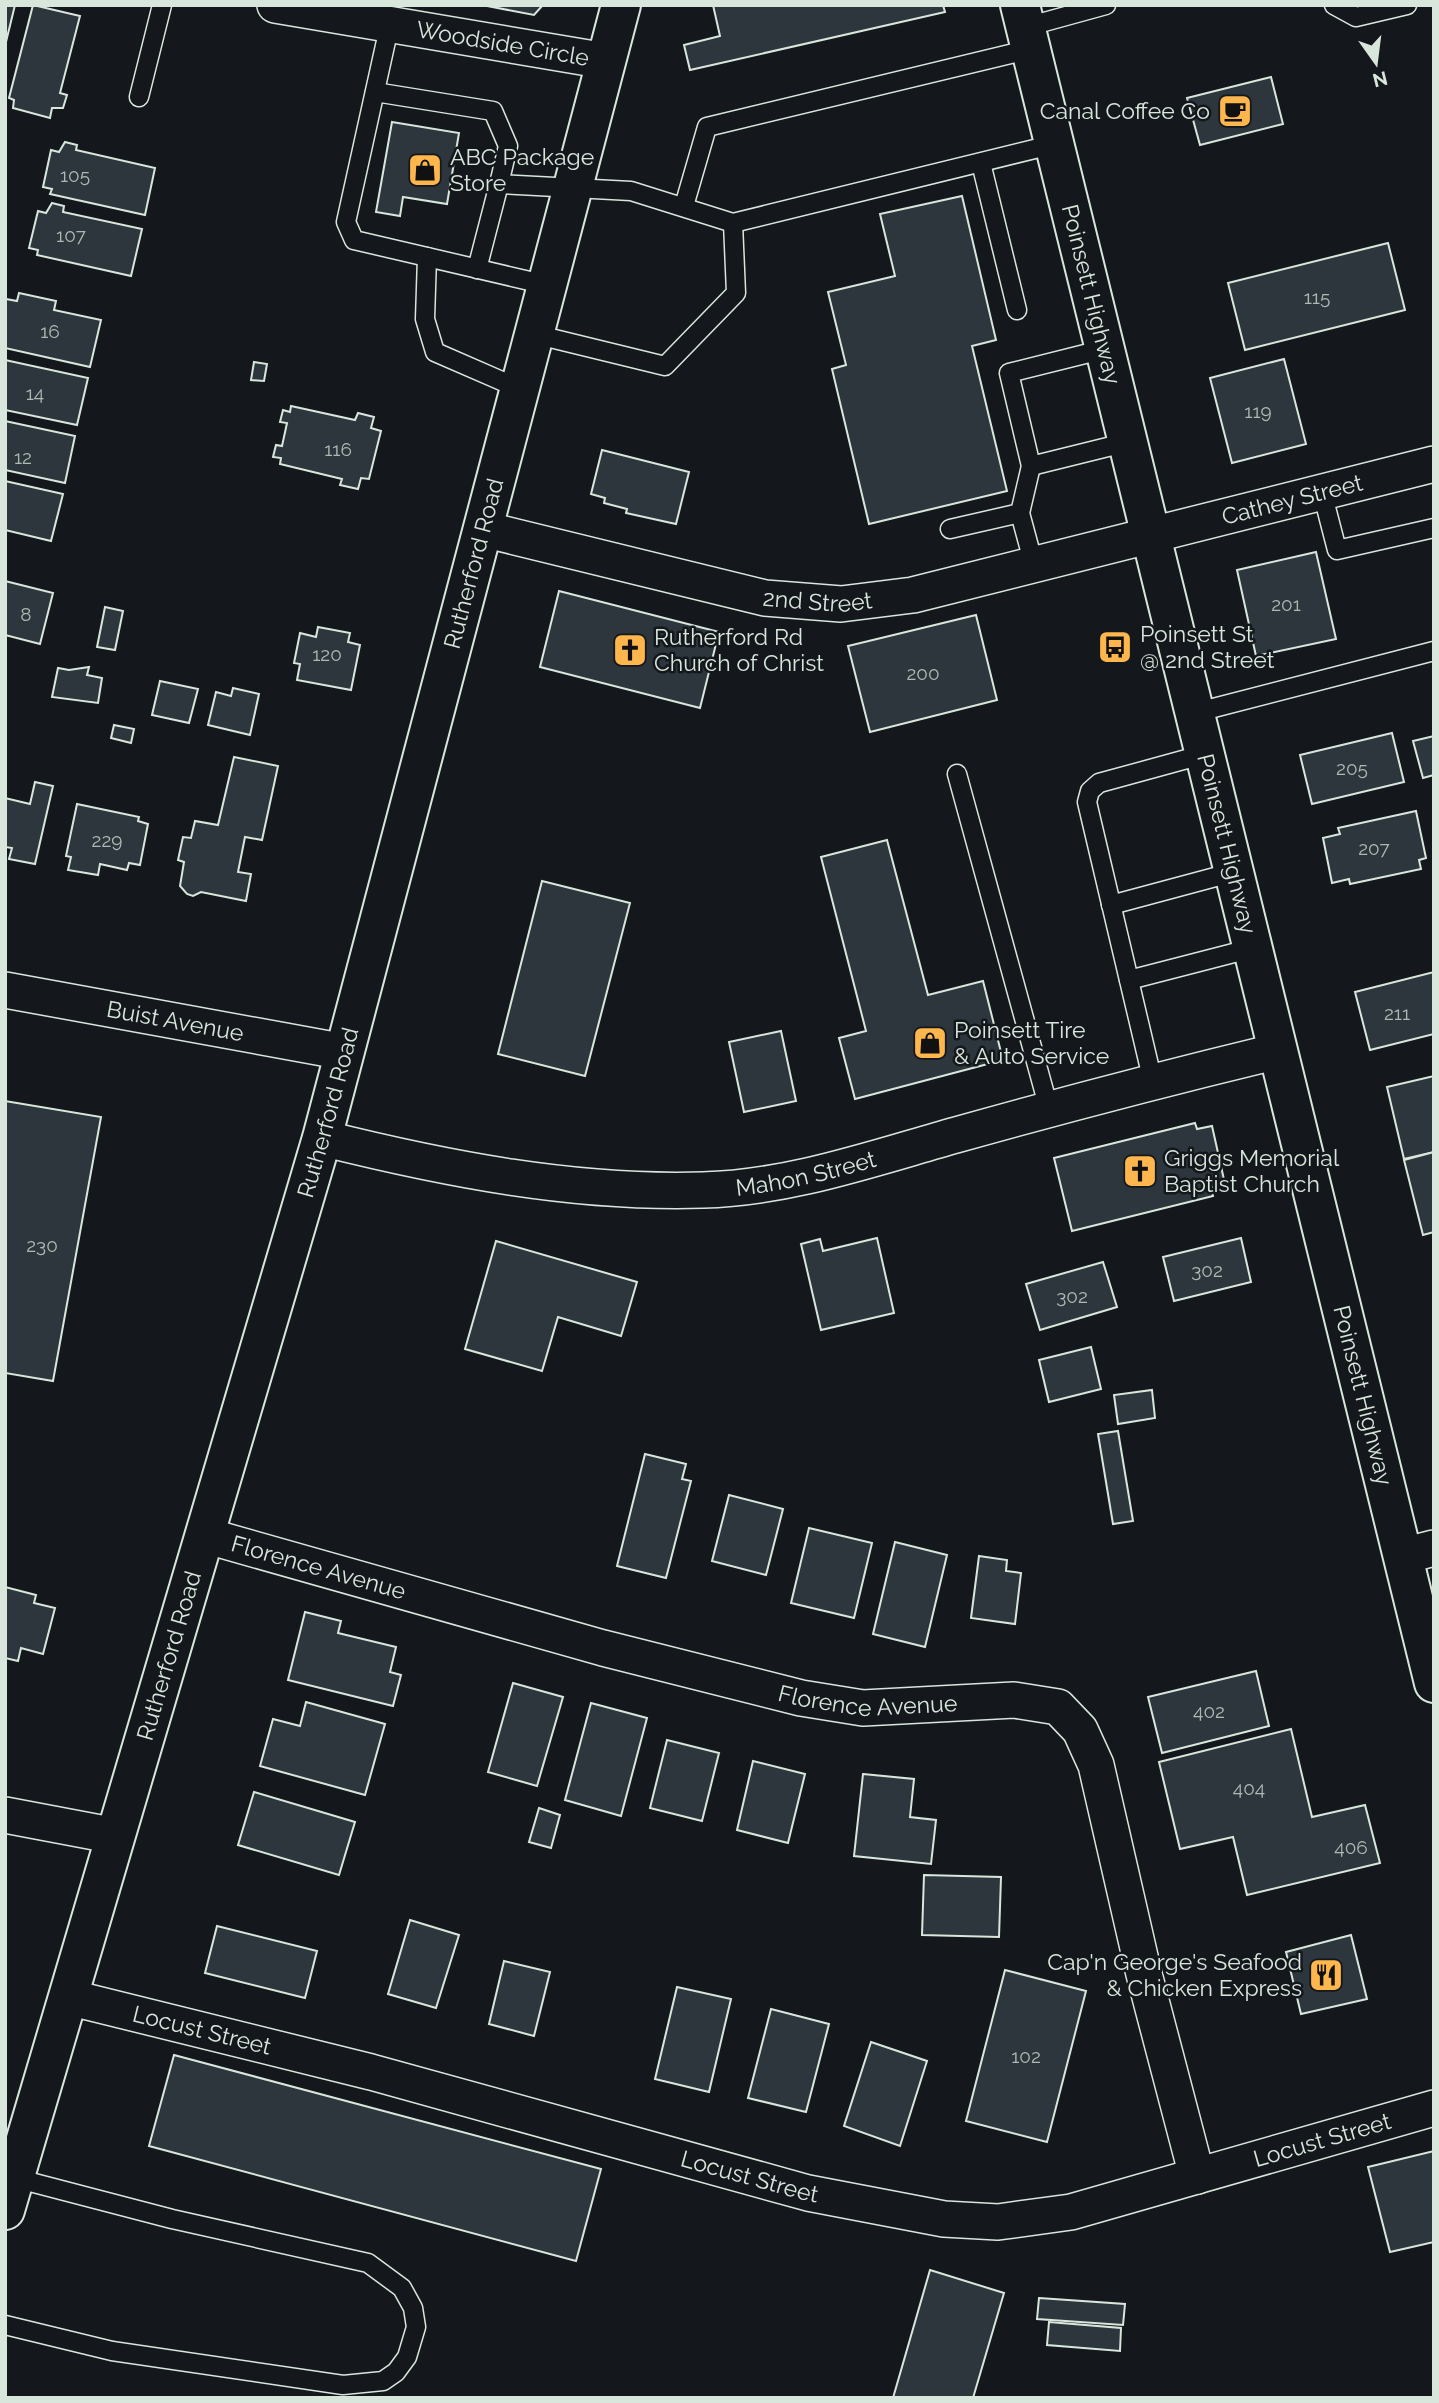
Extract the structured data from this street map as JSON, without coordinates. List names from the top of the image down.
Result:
{
  "streets": {
    "main road": ["Poinsett Highway", "Rutherford Road"],
    "street": [
      "Woodside Circle",
      "Cathey Street",
      "2nd Street",
      "Buist Avenue",
      "Mahon Street",
      "Florence Avenue",
      "Locust Street"
    ]
  },
  "crossings": [
    ["Woodside Circle", "Rutherford Road"],
    ["Poinsett Highway", "Cathey Street"],
    ["Poinsett Highway", "2nd Street"],
    ["Poinsett Highway", "Mahon Street"],
    ["Cathey Street", "2nd Street"],
    ["Rutherford Road", "2nd Street"],
    ["Rutherford Road", "Buist Avenue"],
    ["Rutherford Road", "Mahon Street"],
    ["Rutherford Road", "Florence Avenue"],
    ["Rutherford Road", "Locust Street"],
    ["Florence Avenue", "Locust Street"]
  ],
  "places": {
    "cafe": ["Canal Coffee Co"],
    "shop": ["ABC Package Store", "Poinsett Tire & Auto Service"],
    "bus stop": ["Poinsett St @ 2nd Street"],
    "church": ["Rutherford Rd Church of Christ", "Griggs Memorial Baptist Church"],
    "restaurant": ["Cap'n George's Seafood & Chicken Express"]
  },
  "house_numbers": [
    "105",
    "107",
    "115",
    "16",
    "14",
    "119",
    "116",
    "12",
    "201",
    "8",
    "120",
    "200",
    "205",
    "229",
    "207",
    "211",
    "230",
    "302",
    "302",
    "402",
    "404",
    "406",
    "102"
  ],
  "north": "bottom"
}
